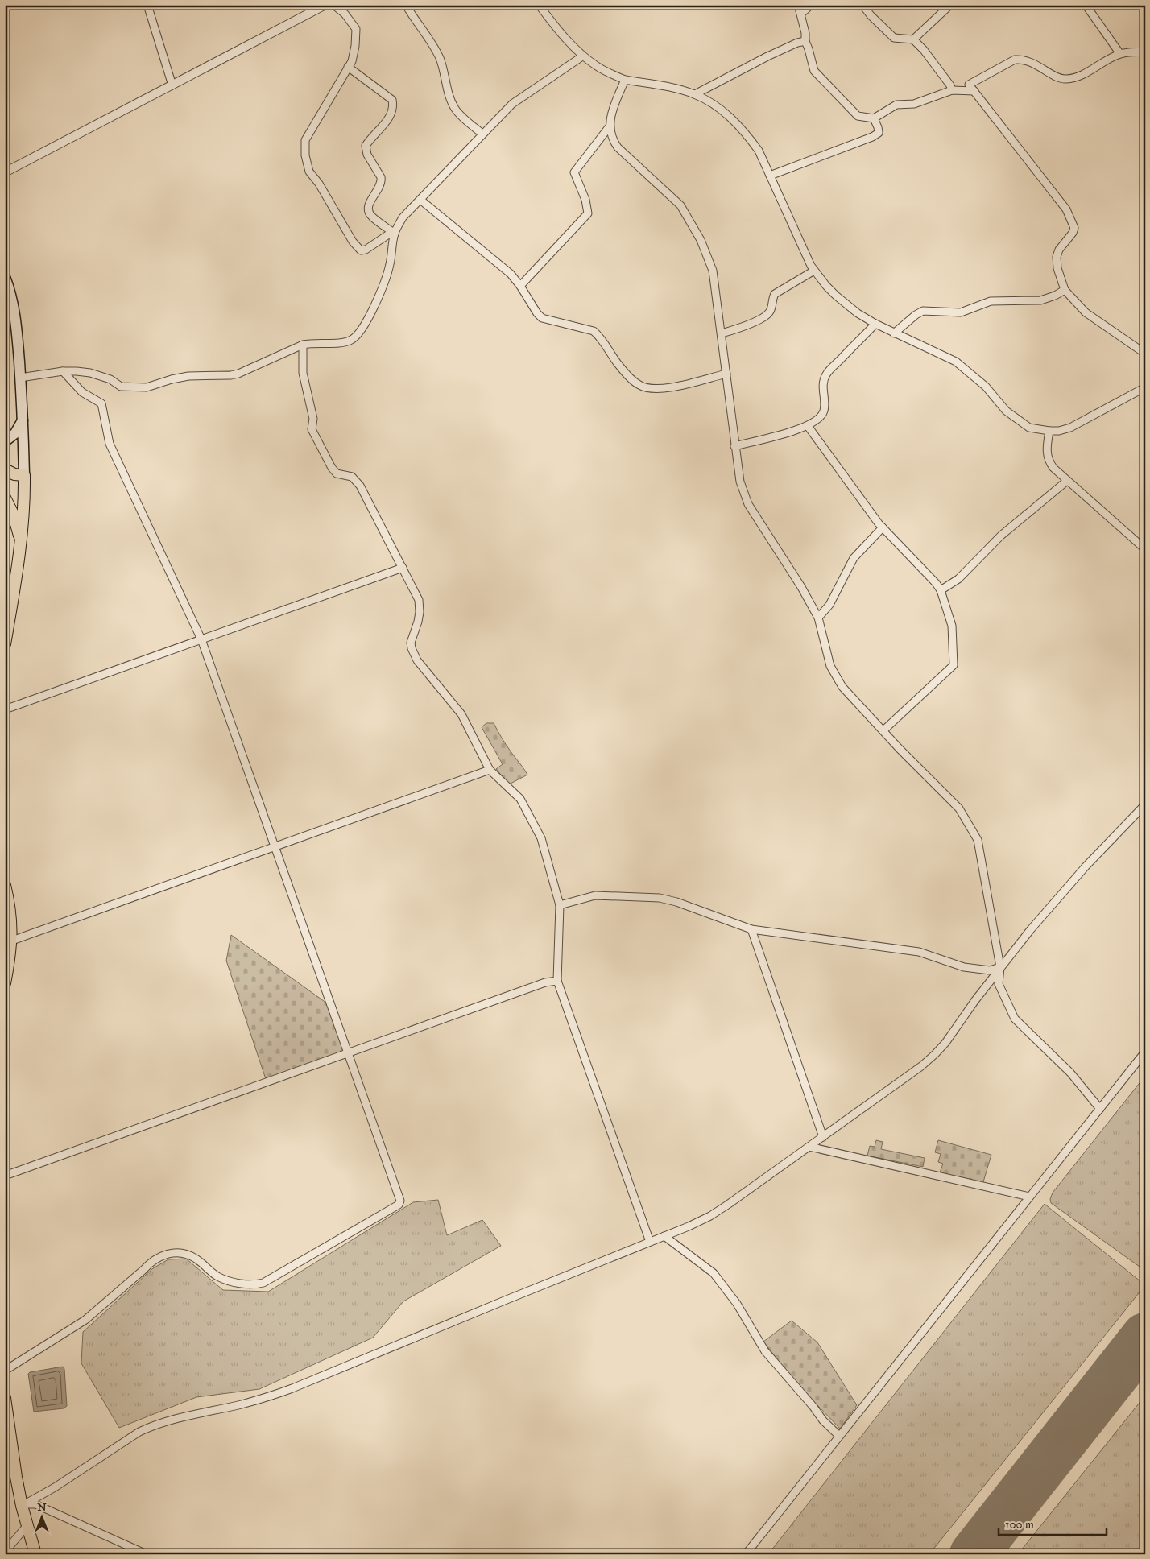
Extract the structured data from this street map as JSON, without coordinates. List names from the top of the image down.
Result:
{
  "scale_bar": "100 m",
  "north": "top"
}
